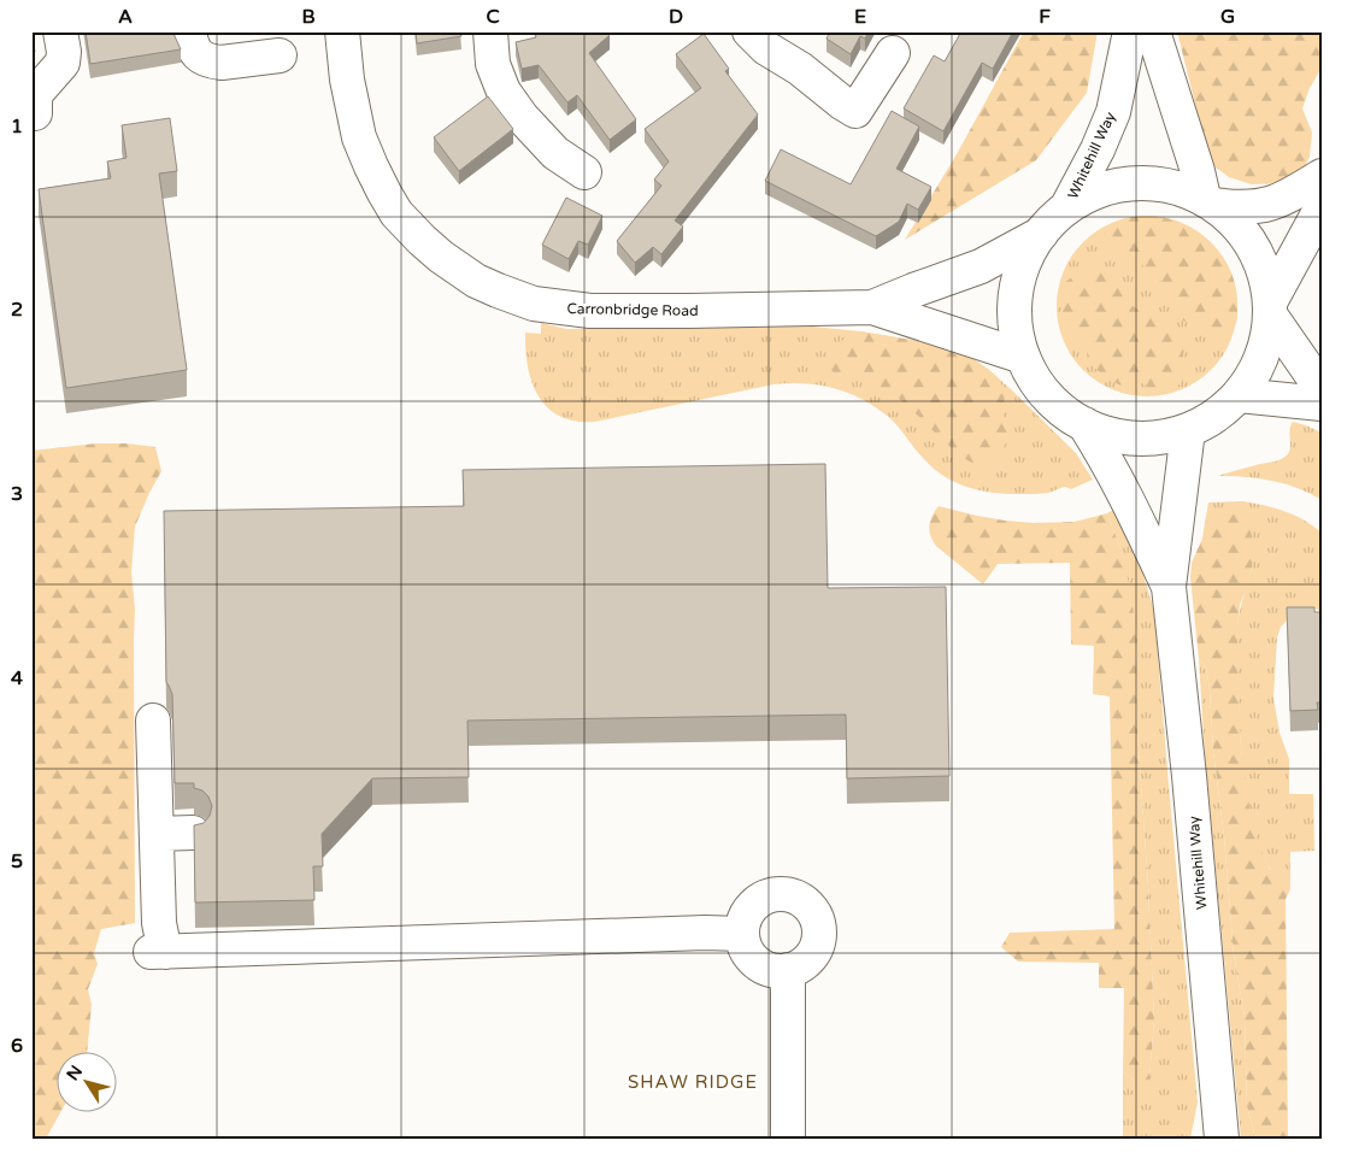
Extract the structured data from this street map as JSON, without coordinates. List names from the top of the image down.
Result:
{
  "streets": {
    "street": ["Whitehill Way", "Carronbridge Road"]
  },
  "districts": ["SHAW RIDGE"],
  "north": "top left",
  "grid": {
    "columns": [
      "A",
      "B",
      "C",
      "D",
      "E",
      "F",
      "G"
    ],
    "rows": [
      "1",
      "2",
      "3",
      "4",
      "5",
      "6"
    ]
  }
}
